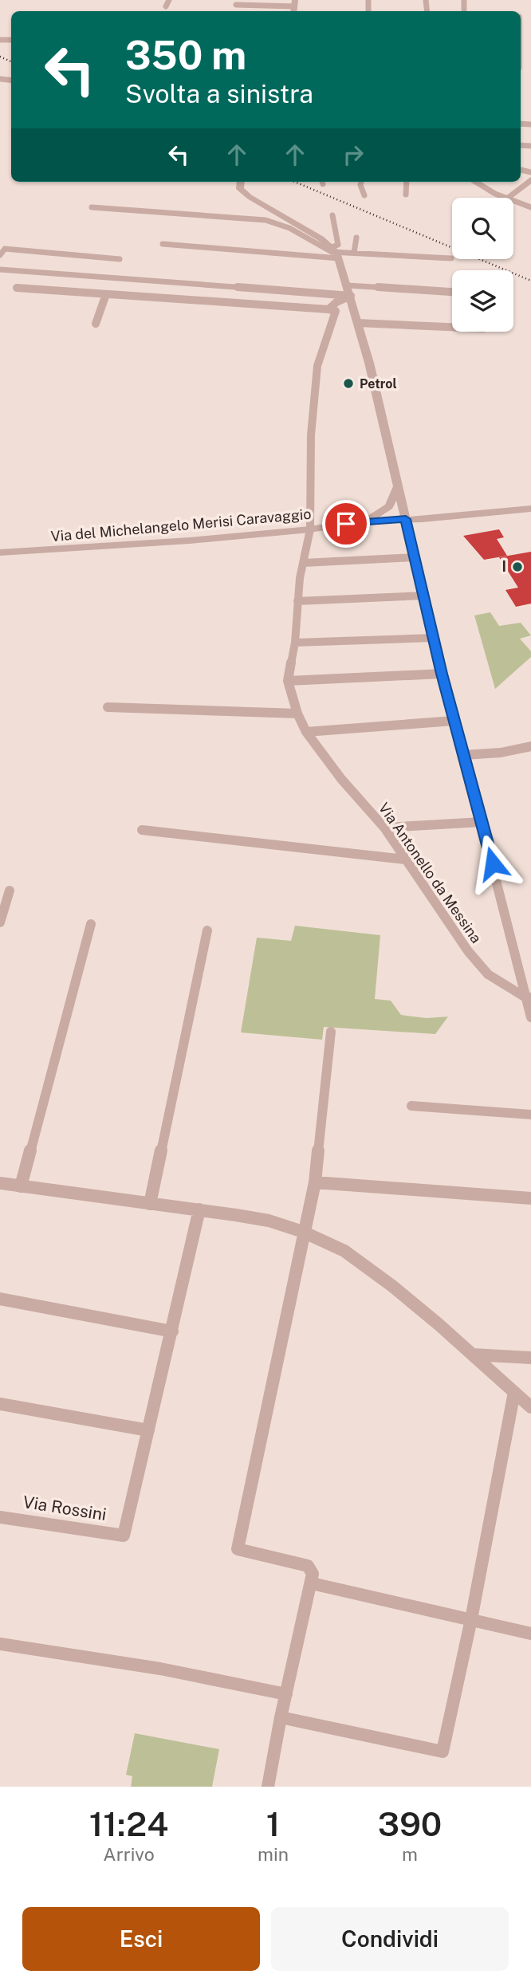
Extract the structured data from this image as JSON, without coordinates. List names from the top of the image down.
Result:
{
  "streets": {
    "street": ["Via del Michelangelo Merisi Caravaggio", "Via Antonello da Messina", "Via Rossini"]
  },
  "crossings": [
    ["Via del Michelangelo Merisi Caravaggio", "Via Antonello da Messina"]
  ],
  "places": ["Petrol", "I"],
  "page": {
    "turn": ["350 m", "Svolta a sinistra"],
    "eta": [
      "11:24",
      "Arrivo",
      "1",
      "min",
      "390",
      "m"
    ],
    "buttons": ["Esci", "Condividi"]
  }
}
